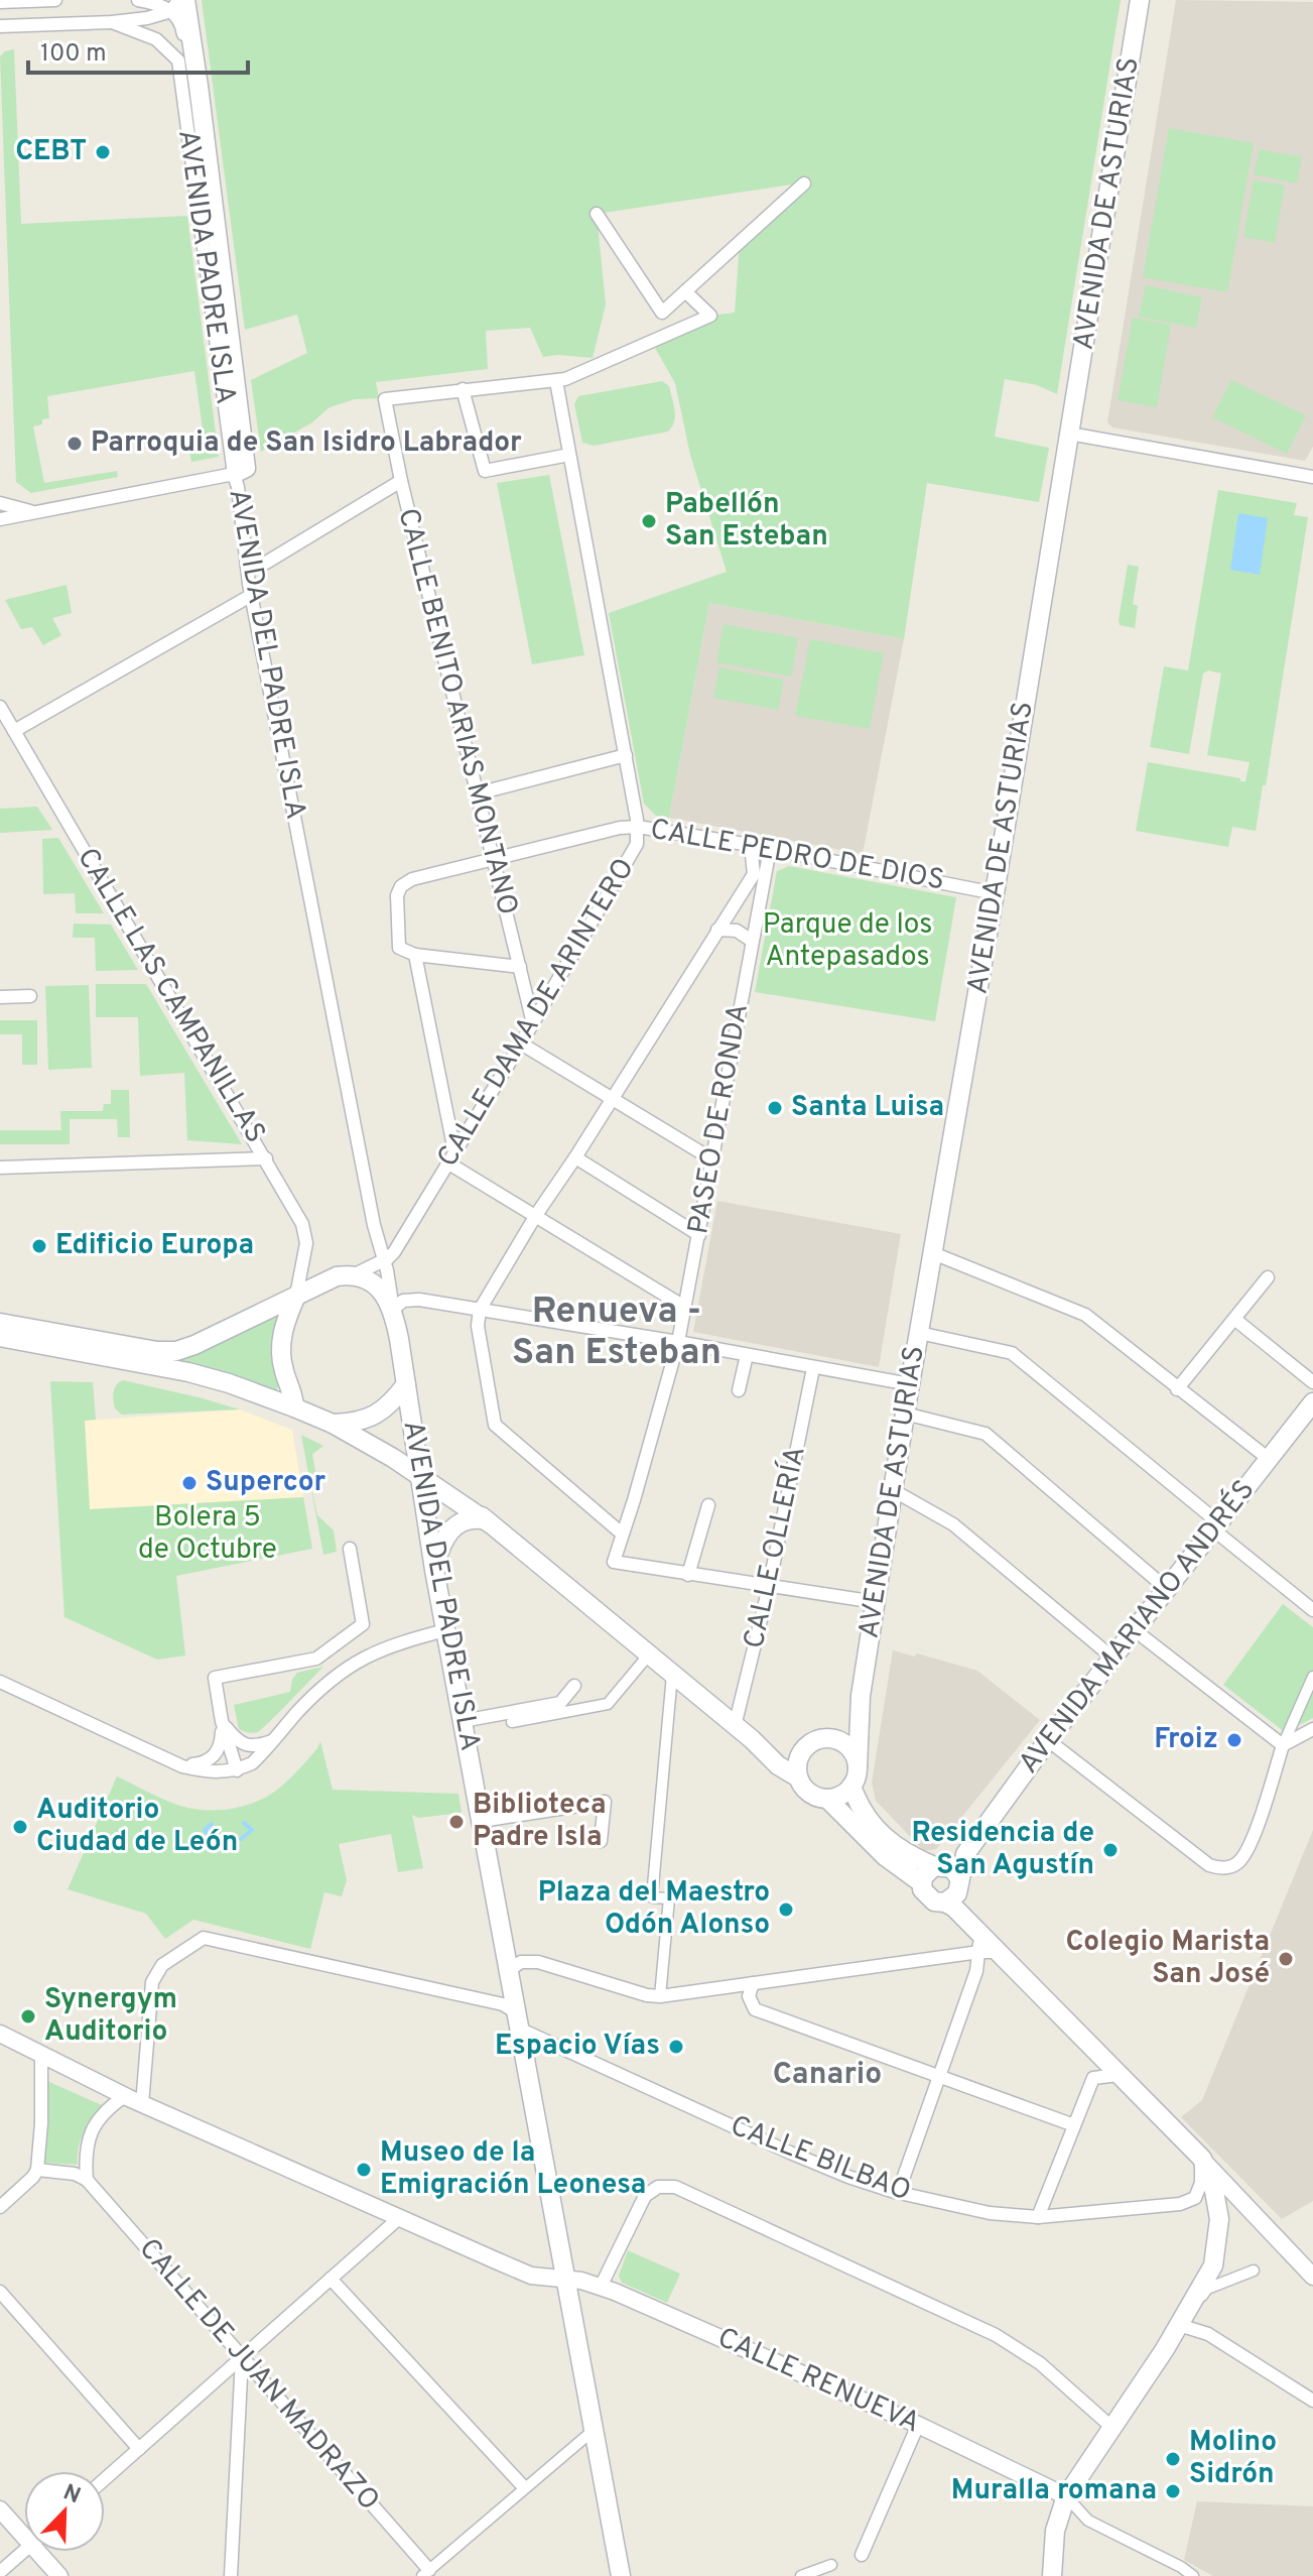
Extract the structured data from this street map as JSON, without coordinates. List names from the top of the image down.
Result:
{
  "streets": {
    "main road": ["AVENIDA DE ASTURIAS", "AVENIDA DEL PADRE ISLA", "AVENIDA MARIANO ANDRÉS"],
    "street": [
      "AVENIDA PADRE ISLA",
      "CALLE BENITO ARIAS MONTANO",
      "CALLE PEDRO DE DIOS",
      "CALLE LAS CAMPANILLAS",
      "CALLE DAMA DE ARINTERO",
      "PASEO DE RONDA",
      "CALLE OLLERÍA",
      "CALLE BILBAO",
      "CALLE DE JUAN MADRAZO",
      "CALLE RENUEVA"
    ]
  },
  "crossings": [
    ["AVENIDA DE ASTURIAS", "CALLE PEDRO DE DIOS"],
    ["AVENIDA PADRE ISLA", "AVENIDA DEL PADRE ISLA"],
    ["AVENIDA DEL PADRE ISLA", "CALLE LAS CAMPANILLAS"],
    ["AVENIDA DEL PADRE ISLA", "CALLE DAMA DE ARINTERO"],
    ["AVENIDA DEL PADRE ISLA", "CALLE BILBAO"],
    ["AVENIDA DEL PADRE ISLA", "CALLE RENUEVA"],
    ["CALLE BENITO ARIAS MONTANO", "CALLE PEDRO DE DIOS"],
    ["CALLE BENITO ARIAS MONTANO", "CALLE DAMA DE ARINTERO"],
    ["CALLE PEDRO DE DIOS", "CALLE DAMA DE ARINTERO"],
    ["CALLE PEDRO DE DIOS", "PASEO DE RONDA"],
    ["CALLE LAS CAMPANILLAS", "CALLE DAMA DE ARINTERO"],
    ["CALLE BILBAO", "CALLE RENUEVA"]
  ],
  "districts": ["Renueva - San Esteban", "Canario"],
  "parks": ["Parque de los Antepasados", "Bolera 5 de Octubre"],
  "places": [
    "CEBT",
    "Parroquia de San Isidro Labrador",
    "Pabellón San Esteban",
    "Santa Luisa",
    "Edificio Europa",
    "Supercor",
    "Froiz",
    "Biblioteca Padre Isla",
    "Auditorio Ciudad de León",
    "Residencia de San Agustín",
    "Plaza del Maestro Odón Alonso",
    "Colegio Marista San José",
    "Synergym Auditorio",
    "Espacio Vías",
    "Museo de la Emigración Leonesa",
    "Molino Sidrón",
    "Muralla romana"
  ],
  "scale_bar": "100 m",
  "north": "top right"
}
